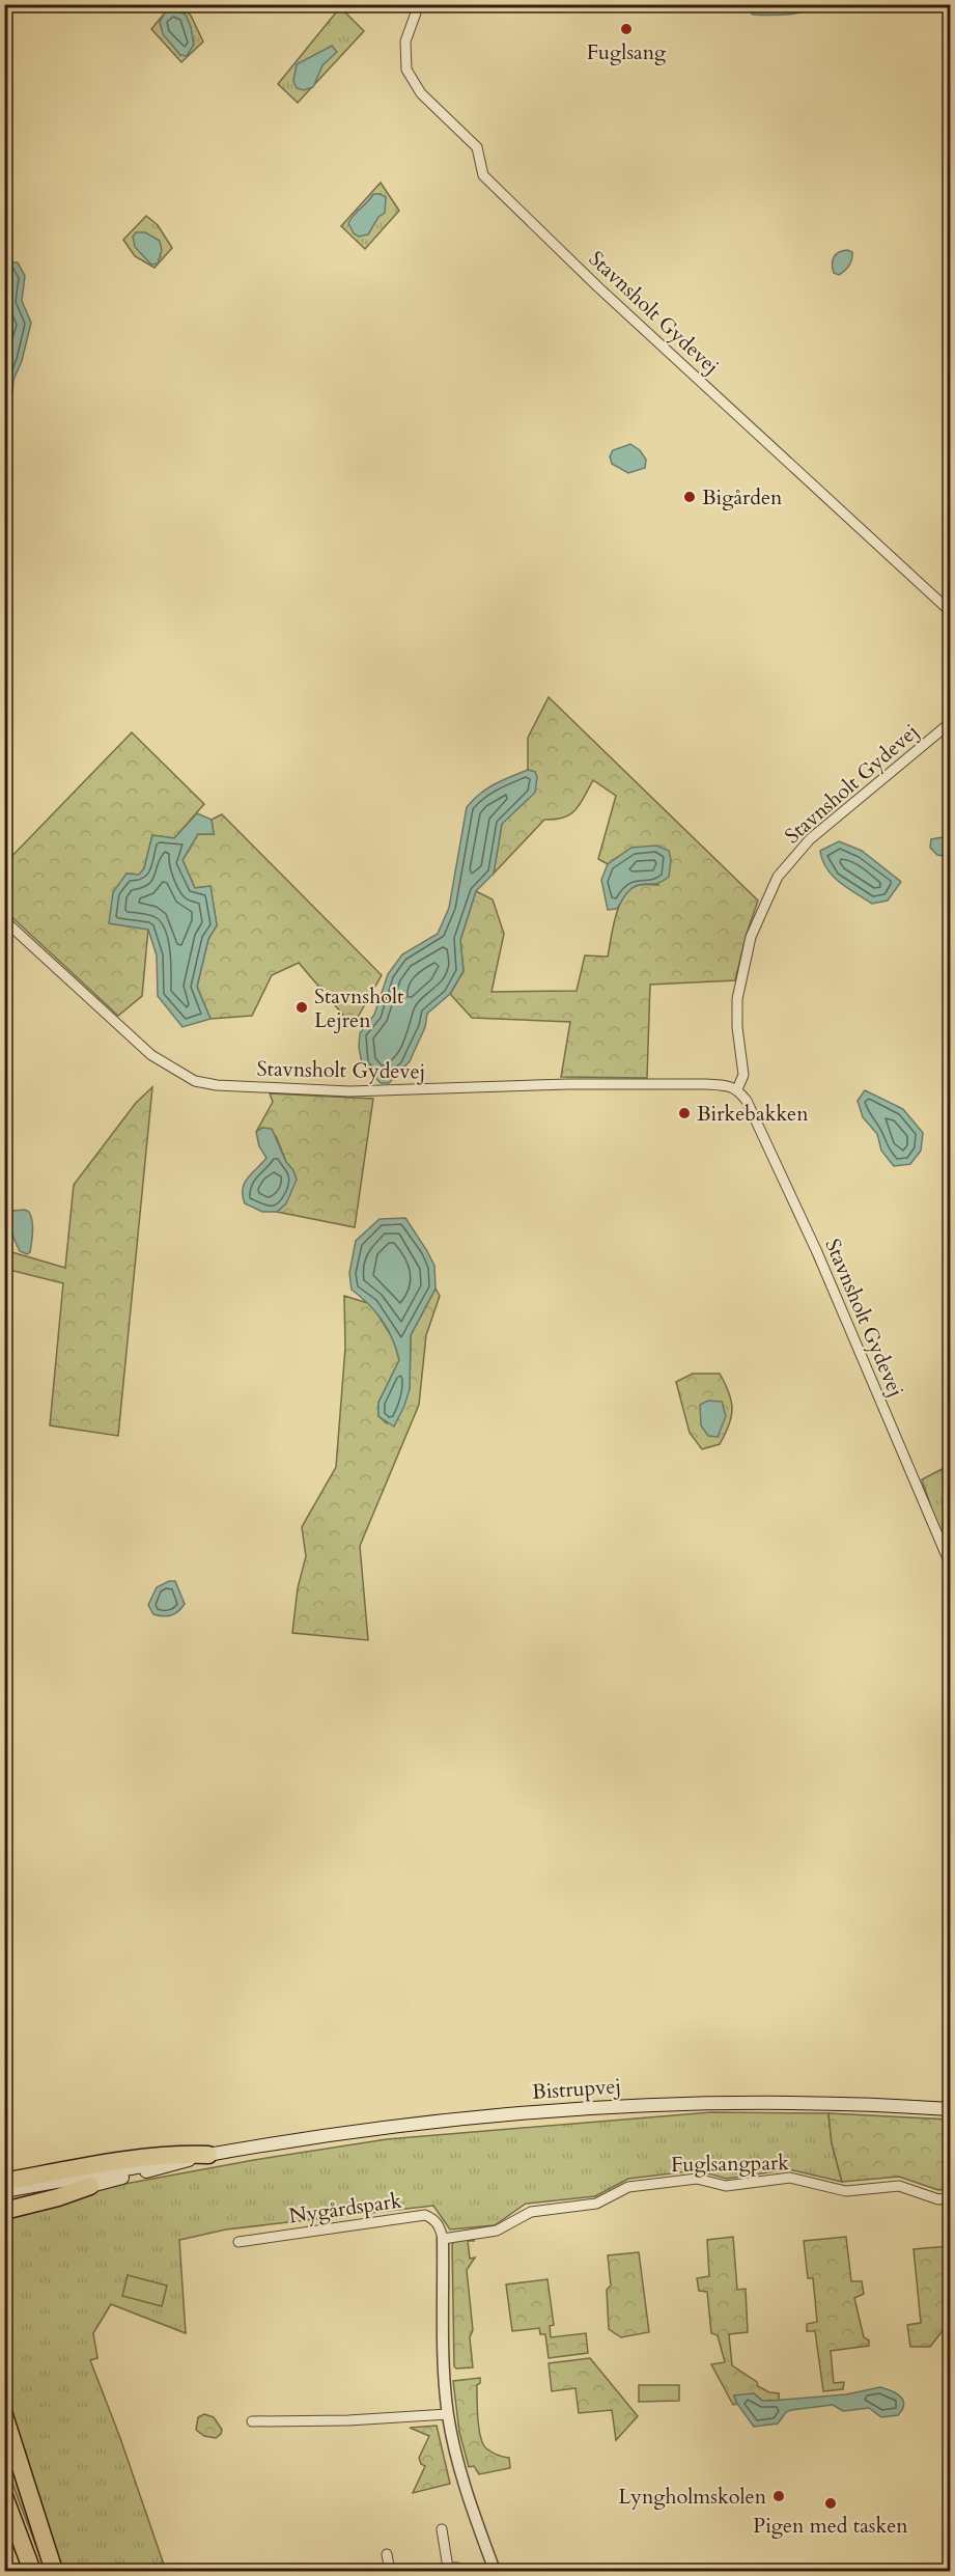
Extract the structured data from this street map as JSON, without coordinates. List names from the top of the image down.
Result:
{
  "streets": {
    "main road": ["Bistrupvej"],
    "street": ["Stavnsholt Gydevej", "Fuglsangpark", "Nygårdspark"]
  },
  "crossings": [
    ["Fuglsangpark", "Nygårdspark"]
  ],
  "places": [
    "Fuglsang",
    "Bigården",
    "Stavnsholt Lejren",
    "Birkebakken",
    "Lyngholmskolen",
    "Pigen med tasken"
  ]
}
